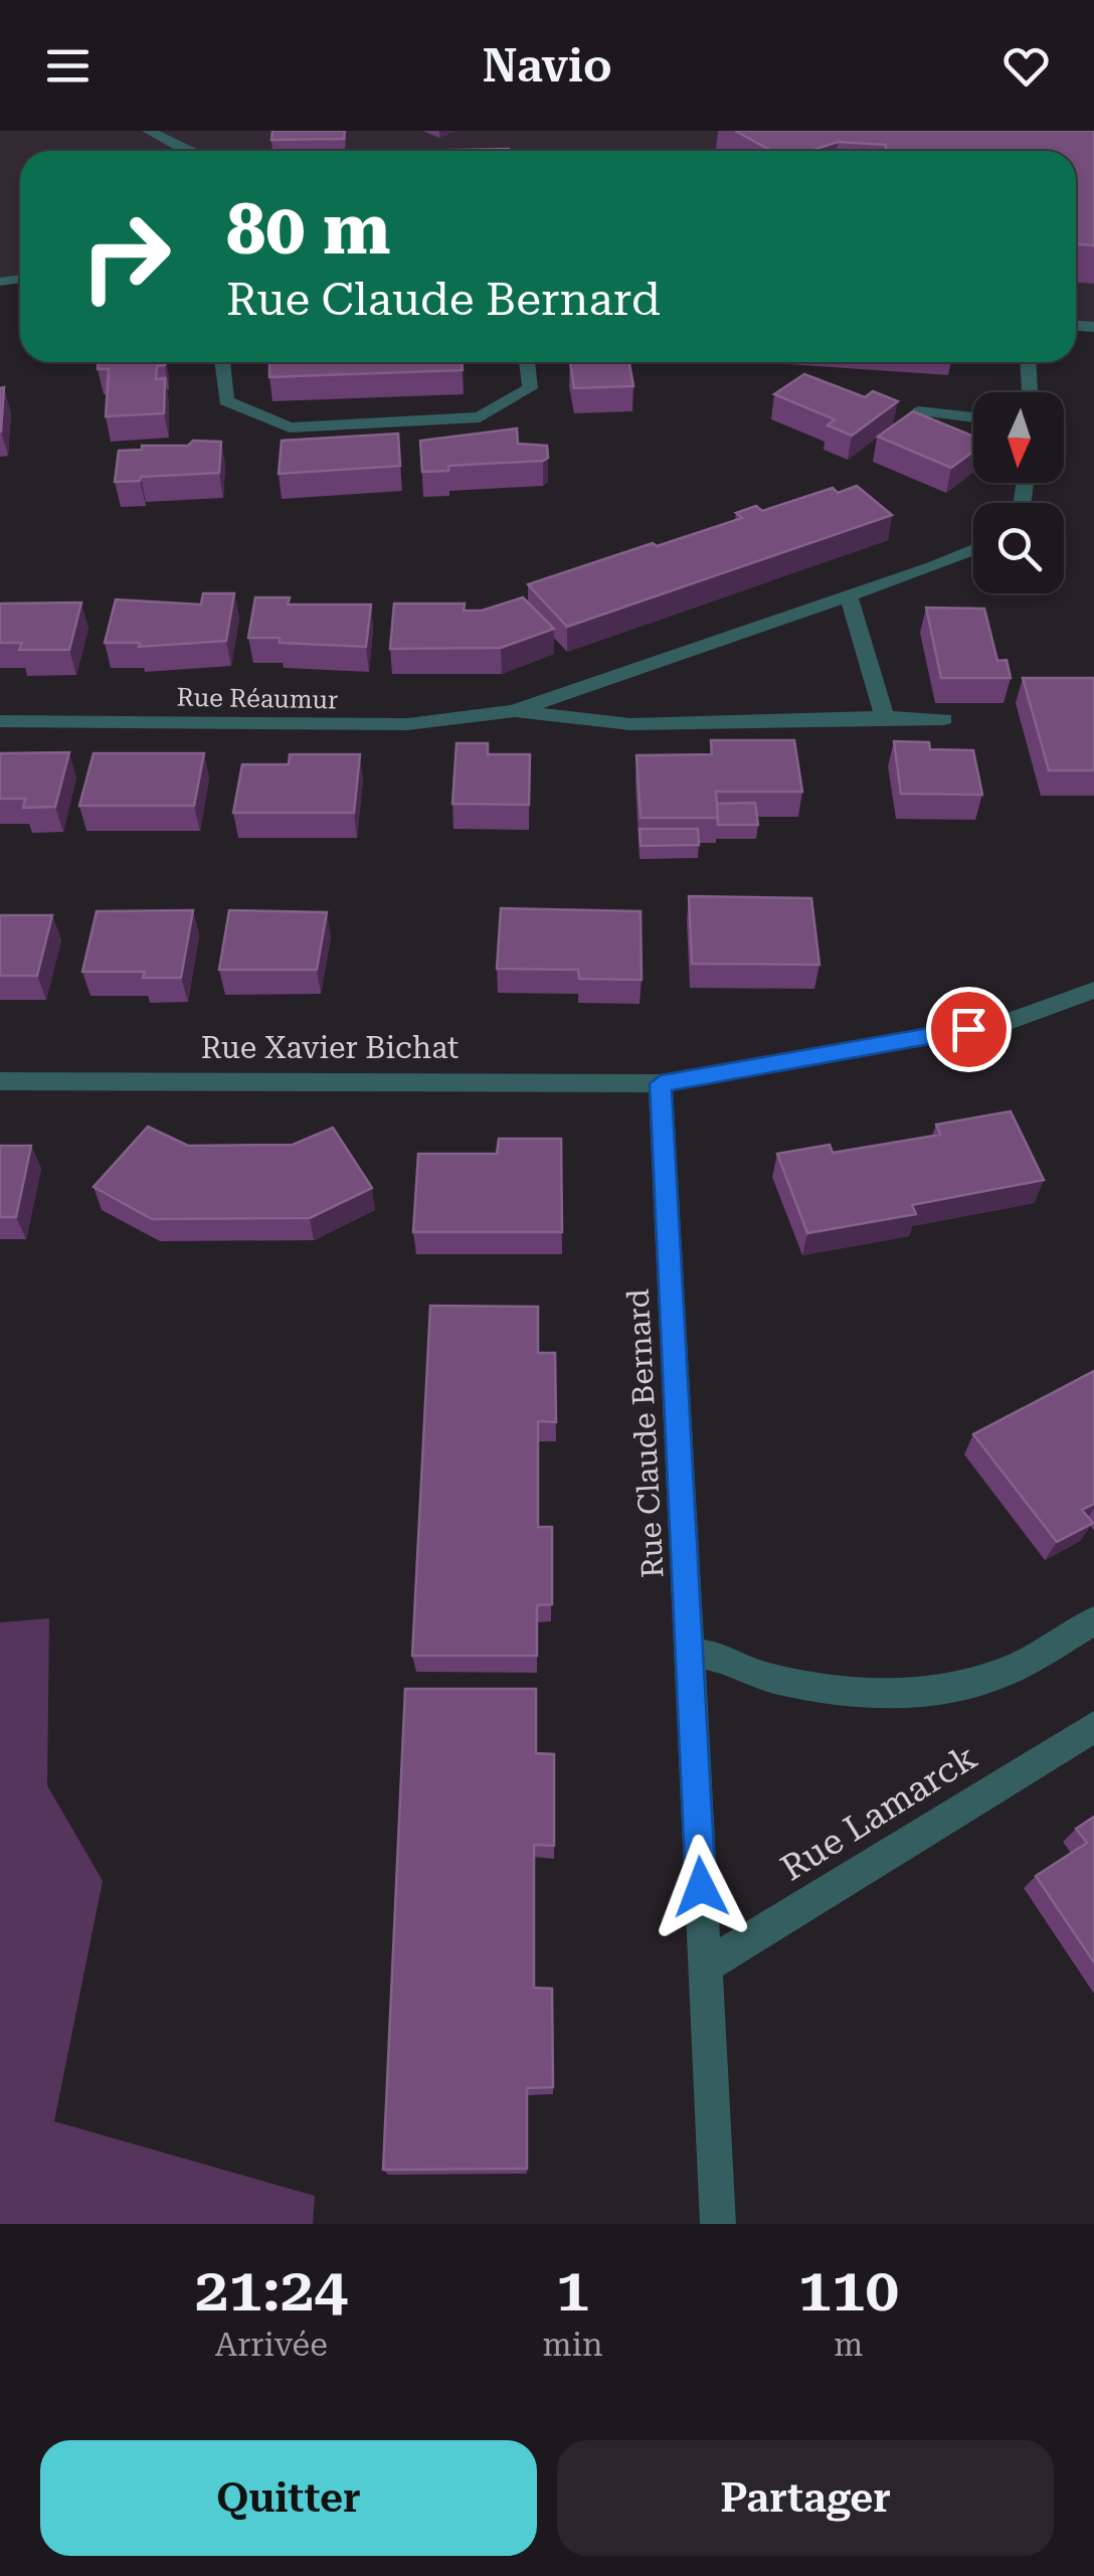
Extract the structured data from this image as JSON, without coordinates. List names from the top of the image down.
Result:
{
  "streets": {
    "street": [
      "Rue Réaumur",
      "Rue Xavier Bichat",
      "Rue Claude Bernard",
      "Rue Lamarck"
    ]
  },
  "crossings": [
    ["Rue Xavier Bichat", "Rue Claude Bernard"],
    ["Rue Claude Bernard", "Rue Lamarck"]
  ],
  "north": "bottom",
  "page": {
    "header": "Navio",
    "turn": ["80 m", "Rue Claude Bernard"],
    "eta": [
      "21:24",
      "Arrivée",
      "1",
      "min",
      "110",
      "m"
    ],
    "buttons": ["Quitter", "Partager"]
  }
}
